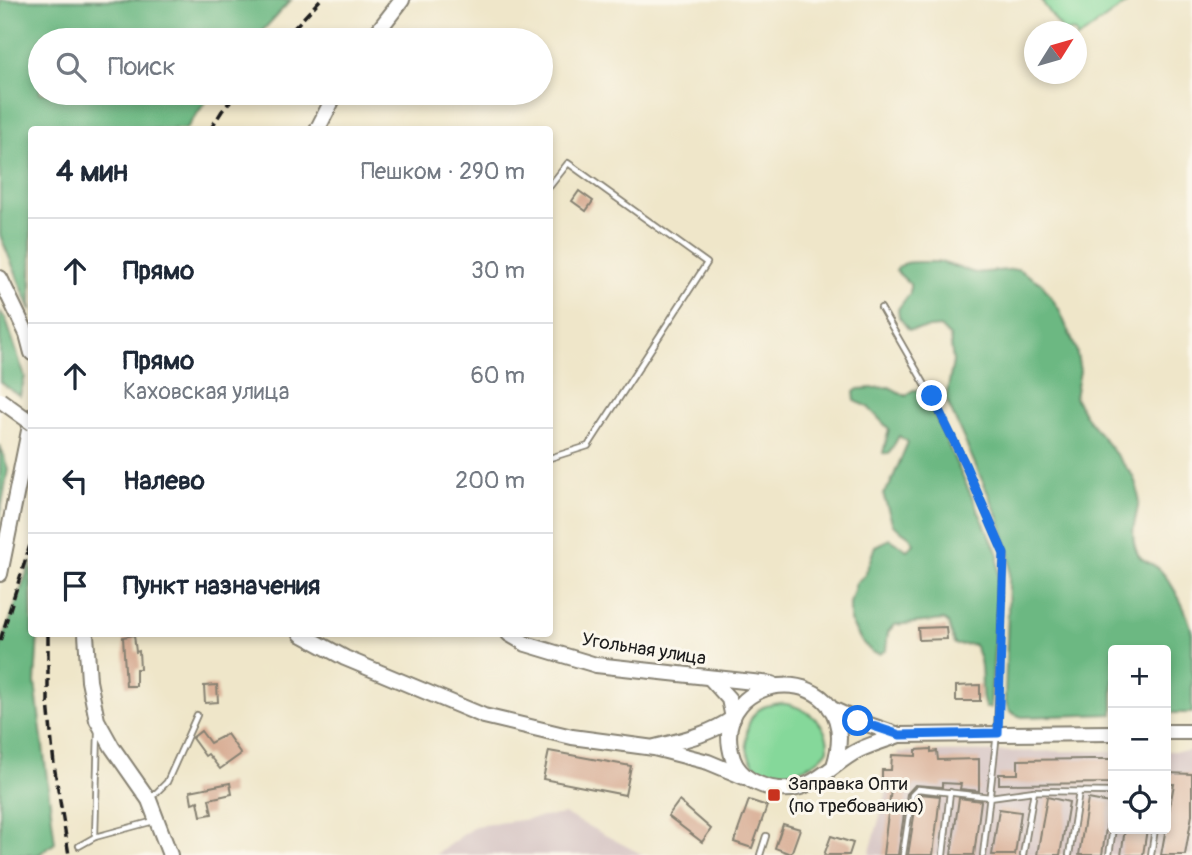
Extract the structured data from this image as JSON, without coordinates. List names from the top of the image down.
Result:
{
  "streets": {
    "main road": ["Угольная улица"]
  },
  "places": {
    "transit": ["Заправка Опти (по требованию)"]
  },
  "north": "top right",
  "page": {
    "search": "Поиск",
    "heading": ["4 мин", "Пешком · 290 m"],
    "list": [
      ["Прямо", "30 m"],
      ["Прямо", "Каховская улица", "60 m"],
      ["Налево", "200 m"],
      "Пункт назначения"
    ],
    "map_buttons": ["+", "−"]
  }
}
